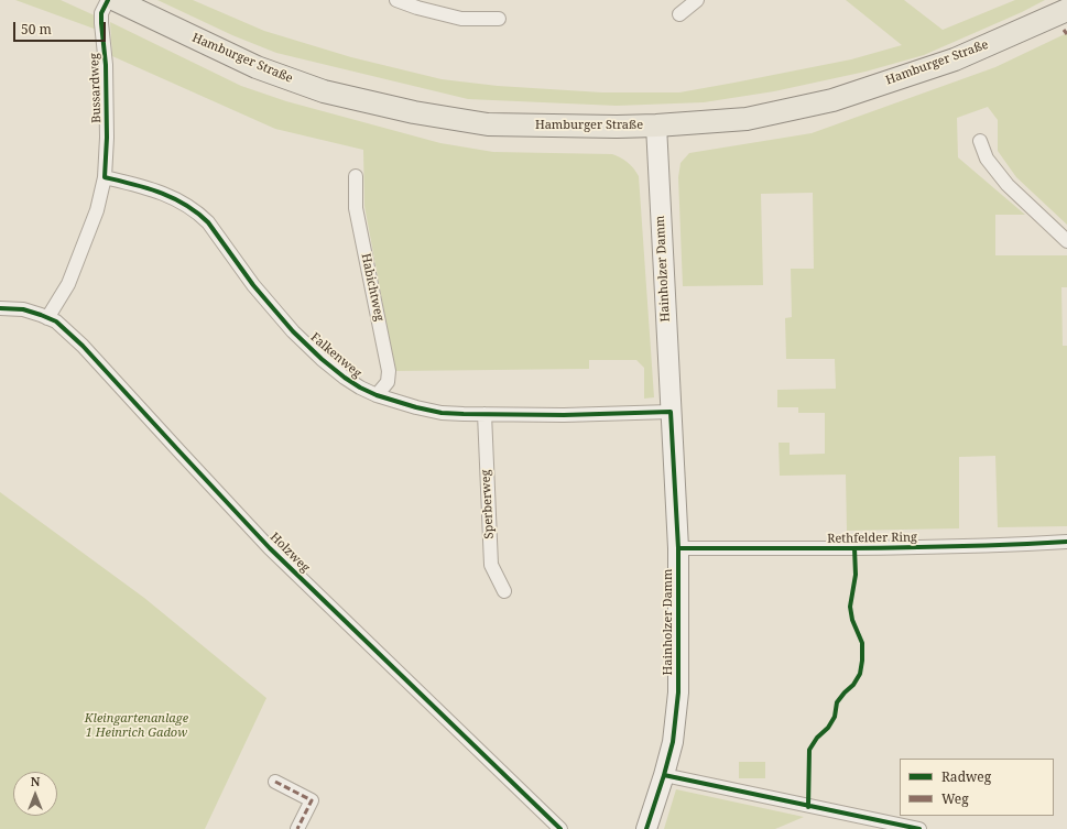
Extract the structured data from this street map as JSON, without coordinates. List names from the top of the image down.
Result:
{
  "streets": {
    "main road": ["Hamburger Straße"],
    "street": [
      "Bussardweg",
      "Hainholzer Damm",
      "Habichtweg",
      "Falkenweg",
      "Sperberweg",
      "Rethfelder Ring",
      "Holzweg"
    ]
  },
  "crossings": [
    ["Hamburger Straße", "Hainholzer Damm"],
    ["Bussardweg", "Falkenweg"],
    ["Bussardweg", "Holzweg"],
    ["Hainholzer Damm", "Falkenweg"],
    ["Hainholzer Damm", "Rethfelder Ring"],
    ["Habichtweg", "Falkenweg"],
    ["Falkenweg", "Sperberweg"]
  ],
  "parks": ["Kleingartenanlage 1 Heinrich Gadow"],
  "legend": ["Radweg", "Weg"],
  "scale_bar": "50 m",
  "north": "top"
}
